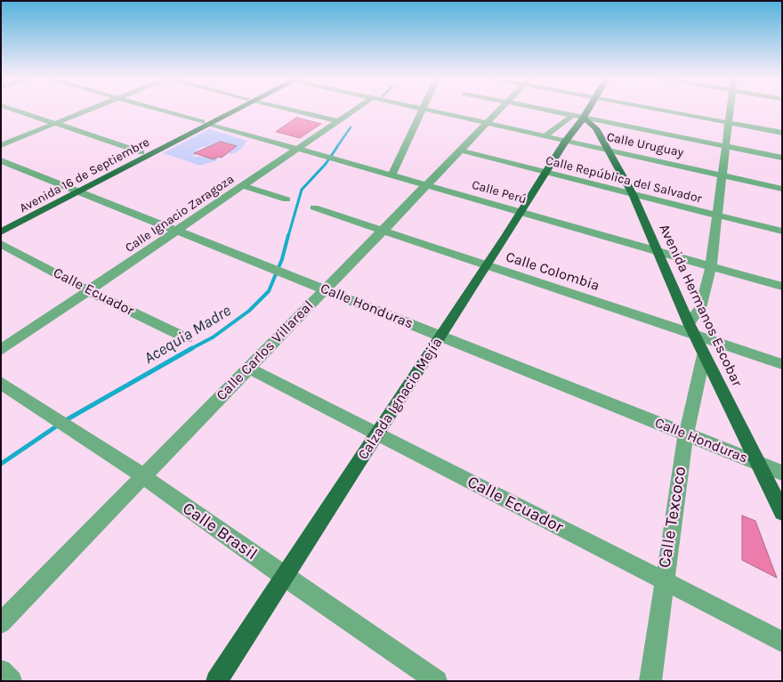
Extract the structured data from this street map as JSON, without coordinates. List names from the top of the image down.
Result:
{
  "streets": {
    "main road": ["Avenida 16 de Septiembre", "Avenida Hermanos Escobar", "Calzada Ignacio Mejía"],
    "street": [
      "Calle Uruguay",
      "Calle República del Salvador",
      "Calle Perú",
      "Calle Ignacio Zaragoza",
      "Calle Colombia",
      "Calle Ecuador",
      "Calle Honduras",
      "Calle Carlos Villareal",
      "Calle Texcoco",
      "Calle Brasil"
    ]
  },
  "crossings": [
    ["Calle Uruguay", "Avenida Hermanos Escobar"],
    ["Calle Uruguay", "Calle Carlos Villareal"],
    ["Calle Uruguay", "Calzada Ignacio Mejía"],
    ["Avenida 16 de Septiembre", "Calle Perú"],
    ["Avenida 16 de Septiembre", "Calle Honduras"],
    ["Calle República del Salvador", "Avenida Hermanos Escobar"],
    ["Calle República del Salvador", "Calle Carlos Villareal"],
    ["Calle República del Salvador", "Calzada Ignacio Mejía"],
    ["Calle Perú", "Calle Ignacio Zaragoza"],
    ["Calle Perú", "Avenida Hermanos Escobar"],
    ["Calle Perú", "Calle Carlos Villareal"],
    ["Calle Perú", "Calzada Ignacio Mejía"],
    ["Calle Ignacio Zaragoza", "Calle Ecuador"],
    ["Calle Ignacio Zaragoza", "Calle Honduras"],
    ["Calle Colombia", "Avenida Hermanos Escobar"],
    ["Calle Colombia", "Calle Carlos Villareal"],
    ["Calle Colombia", "Calzada Ignacio Mejía"],
    ["Calle Ecuador", "Calle Carlos Villareal"],
    ["Calle Ecuador", "Calzada Ignacio Mejía"],
    ["Calle Ecuador", "Calle Texcoco"],
    ["Avenida Hermanos Escobar", "Calle Honduras"],
    ["Avenida Hermanos Escobar", "Calzada Ignacio Mejía"],
    ["Avenida Hermanos Escobar", "Calle Texcoco"],
    ["Calle Honduras", "Calle Carlos Villareal"],
    ["Calle Honduras", "Calzada Ignacio Mejía"],
    ["Calle Honduras", "Calle Texcoco"],
    ["Calle Carlos Villareal", "Calle Brasil"],
    ["Calzada Ignacio Mejía", "Calle Brasil"]
  ],
  "water": ["Acequia Madre"]
}
